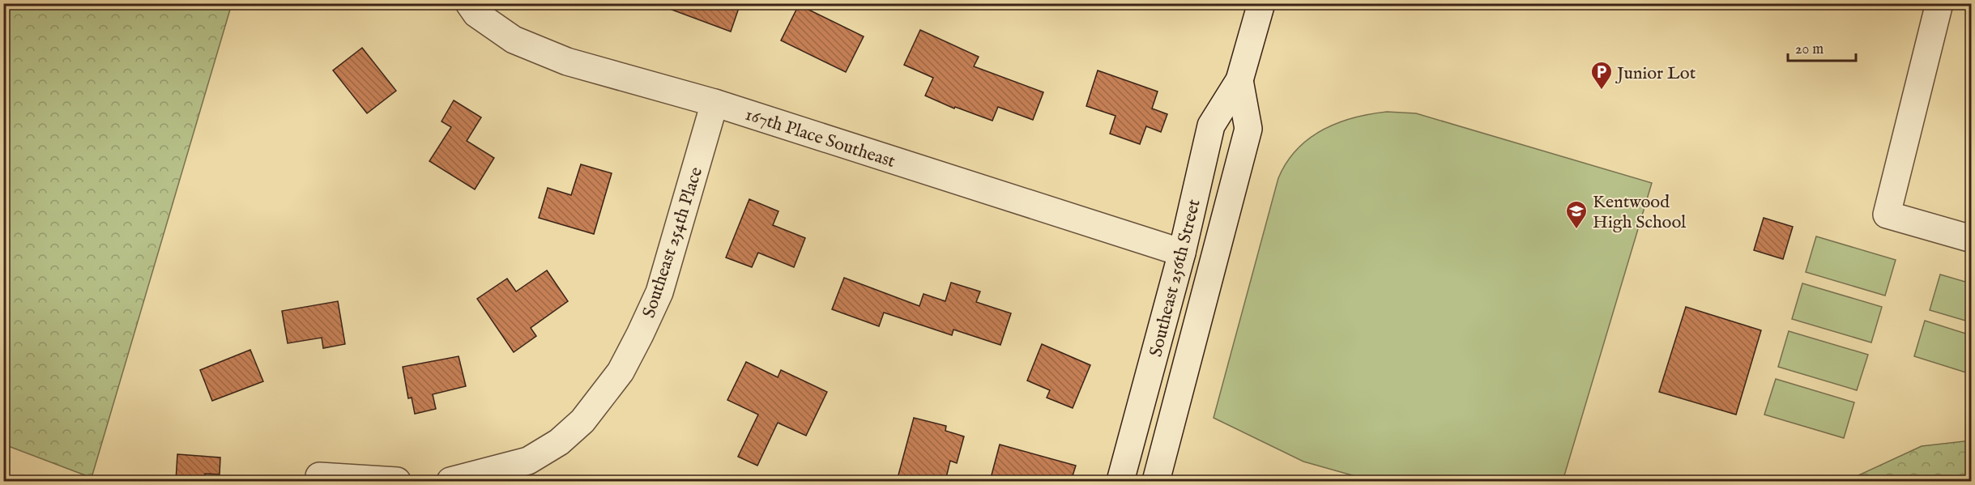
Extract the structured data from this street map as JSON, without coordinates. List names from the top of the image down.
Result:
{
  "streets": {
    "street": ["167th Place Southeast", "Southeast 254th Place", "Southeast 256th Street"]
  },
  "crossings": [
    ["167th Place Southeast", "Southeast 254th Place"],
    ["167th Place Southeast", "Southeast 256th Street"]
  ],
  "places": {
    "parking": ["Junior Lot"],
    "school or university": ["Kentwood High School"]
  },
  "scale_bar": "20 m"
}
